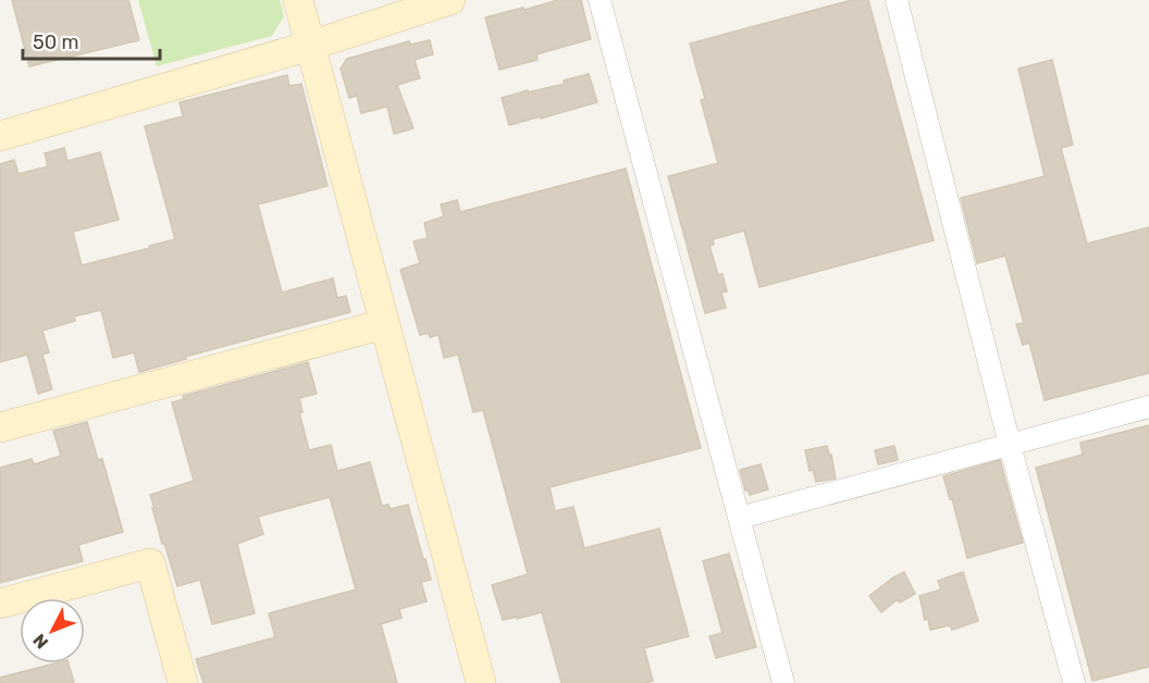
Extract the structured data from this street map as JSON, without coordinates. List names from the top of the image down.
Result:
{
  "scale_bar": "50 m",
  "north": "bottom left"
}
